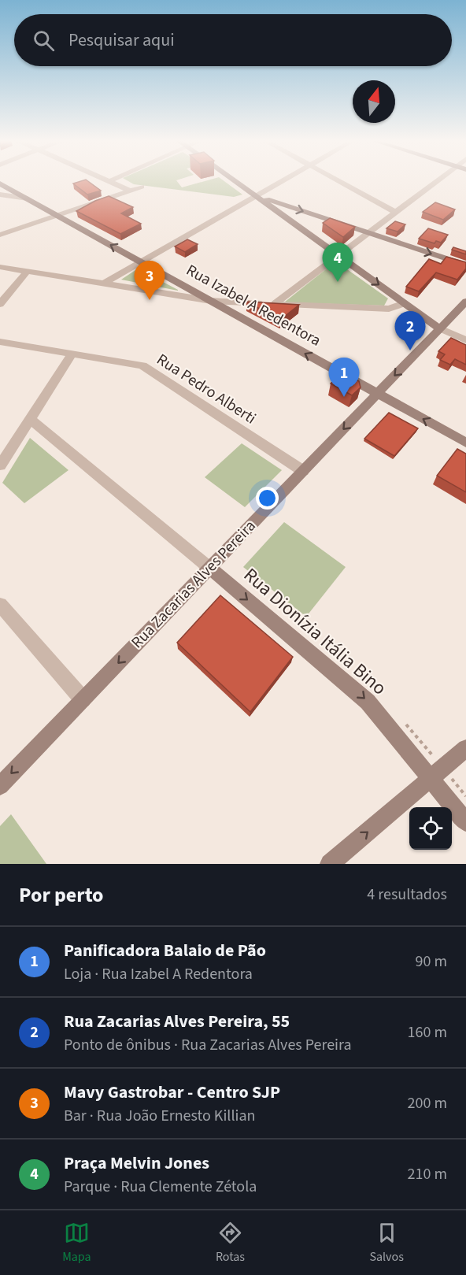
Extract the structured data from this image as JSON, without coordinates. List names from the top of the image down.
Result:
{
  "streets": {
    "main road": ["Rua Izabel A Redentora", "Rua Zacarias Alves Pereira", "Rua Dionízia Itália Bino"],
    "street": ["Rua Pedro Alberti"]
  },
  "crossings": [
    ["Rua Izabel A Redentora", "Rua Zacarias Alves Pereira"],
    ["Rua Pedro Alberti", "Rua Zacarias Alves Pereira"],
    ["Rua Zacarias Alves Pereira", "Rua Dionízia Itália Bino"]
  ],
  "one_way": ["Rua Zacarias Alves Pereira", "Rua Dionízia Itália Bino"],
  "north": "top",
  "page": {
    "search": "Pesquisar aqui",
    "pins": [
      "4",
      "3",
      "2",
      "1"
    ],
    "heading": ["Por perto", "4 resultados"],
    "list": [
      {
        "mark": "1",
        "name": "Panificadora Balaio de Pão",
        "note": "Loja · Rua Izabel A Redentora",
        "value": "90 m"
      },
      {
        "mark": "2",
        "name": "Rua Zacarias Alves Pereira, 55",
        "note": "Ponto de ônibus · Rua Zacarias Alves Pereira",
        "value": "160 m"
      },
      {
        "mark": "3",
        "name": "Mavy Gastrobar - Centro SJP",
        "note": "Bar · Rua João Ernesto Killian",
        "value": "200 m"
      },
      {
        "mark": "4",
        "name": "Praça Melvin Jones",
        "note": "Parque · Rua Clemente Zétola",
        "value": "210 m"
      }
    ],
    "nav": ["Mapa", "Rotas", "Salvos"]
  }
}
